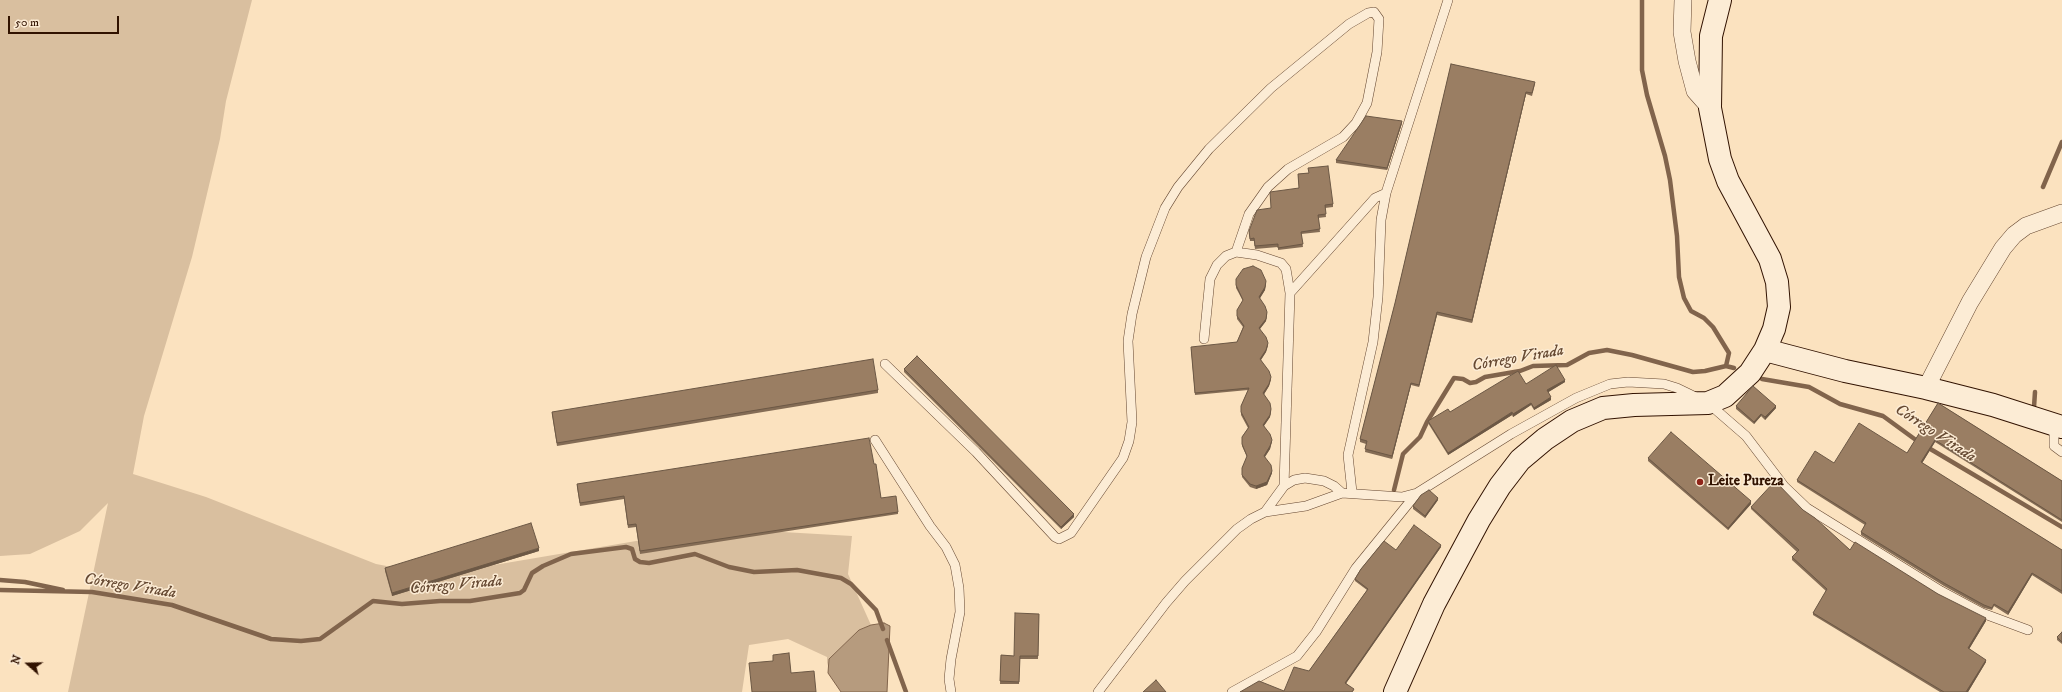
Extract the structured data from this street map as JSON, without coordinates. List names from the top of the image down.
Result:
{
  "water": ["Córrego Virada"],
  "places": ["Leite Pureza"],
  "scale_bar": "50 m",
  "north": "left"
}
